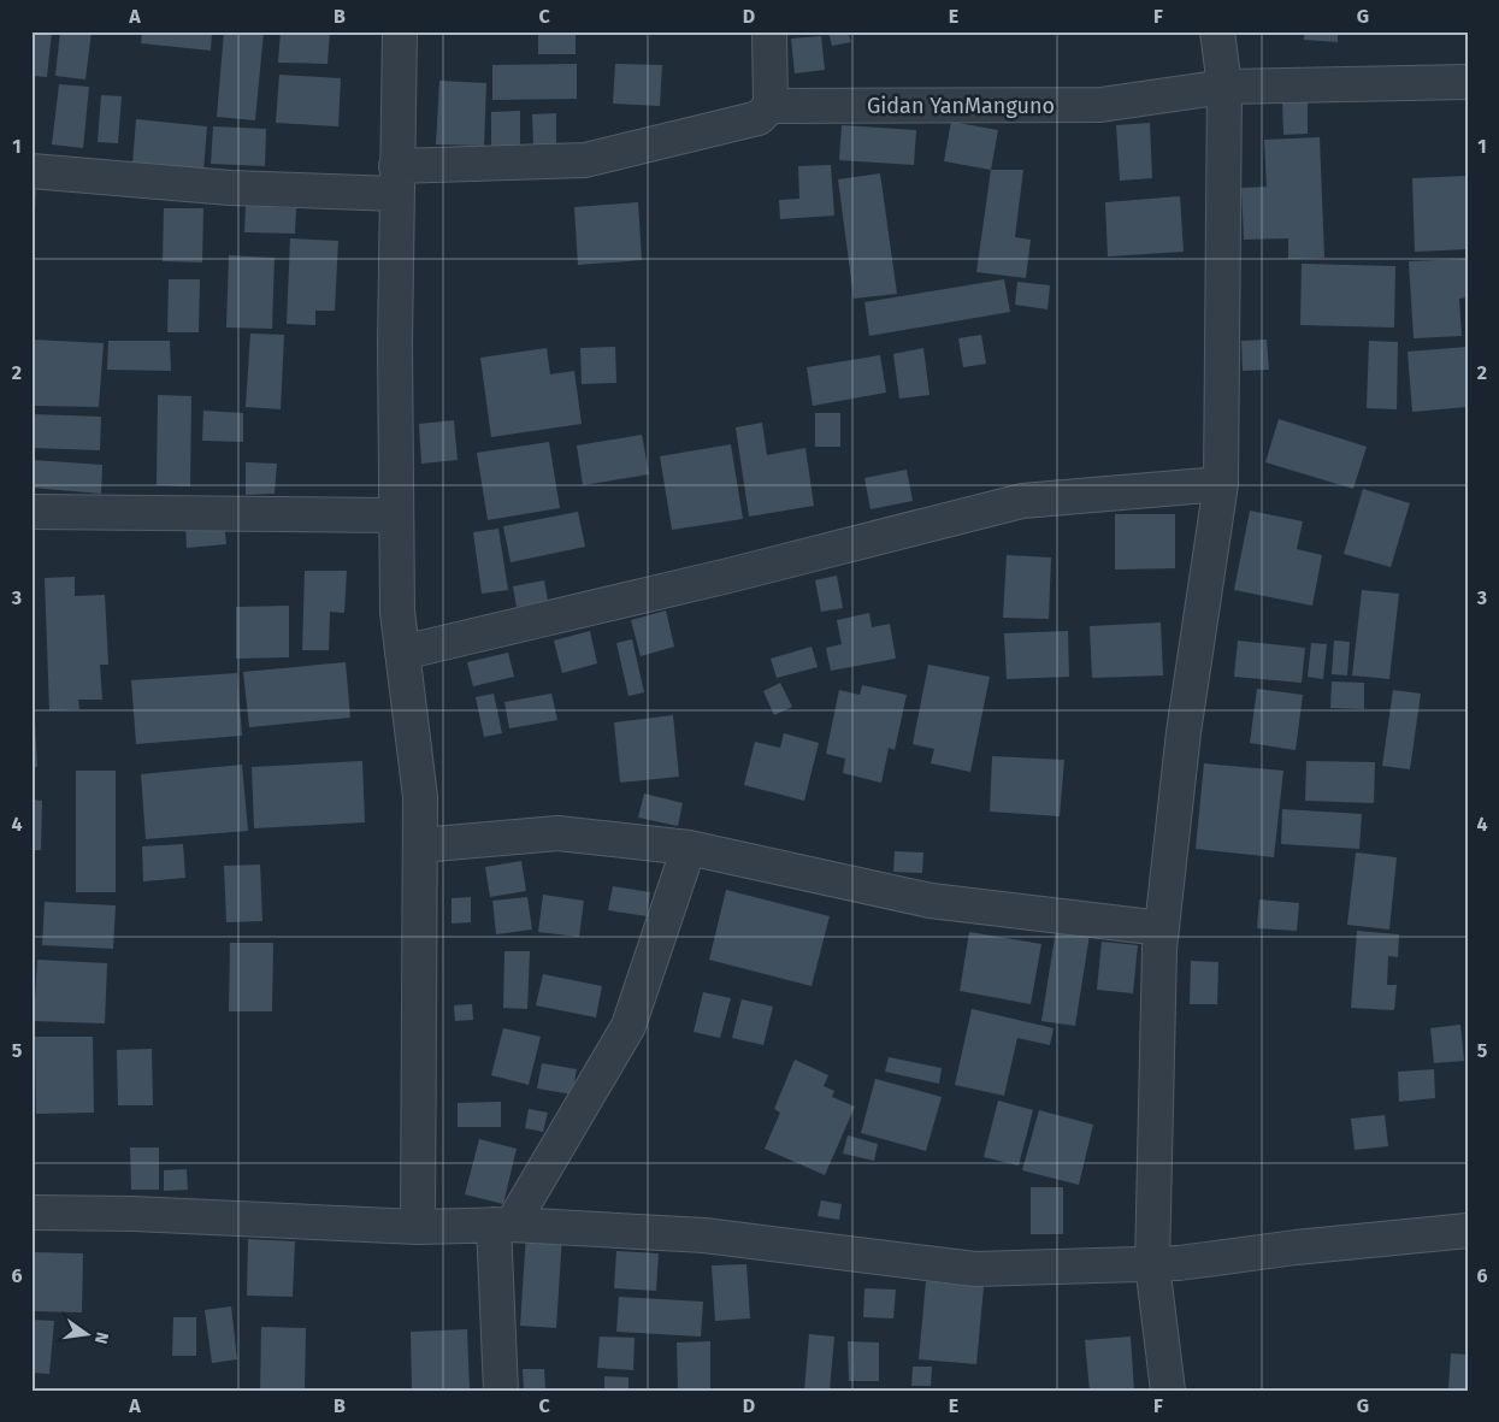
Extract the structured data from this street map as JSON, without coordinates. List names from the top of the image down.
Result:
{
  "streets": {
    "street": ["Gidan YanManguno"]
  },
  "north": "right",
  "grid": {
    "columns": [
      "A",
      "B",
      "C",
      "D",
      "E",
      "F",
      "G"
    ],
    "rows": [
      "1",
      "2",
      "3",
      "4",
      "5",
      "6"
    ]
  }
}
